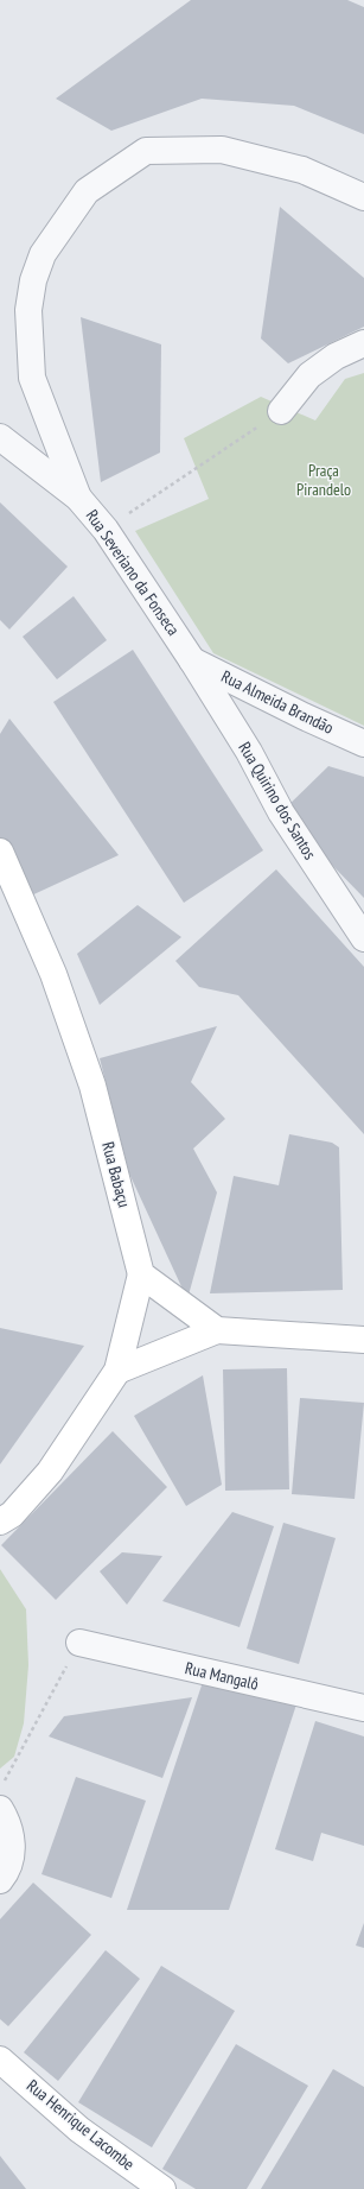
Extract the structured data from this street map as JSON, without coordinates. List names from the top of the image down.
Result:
{
  "streets": {
    "street": [
      "Rua Severiano da Fonseca",
      "Rua Almeida Brandão",
      "Rua Quirino dos Santos",
      "Rua Babaçu",
      "Rua Mangalô",
      "Rua Henrique Lacombe"
    ]
  },
  "crossings": [
    ["Rua Severiano da Fonseca", "Rua Almeida Brandão"],
    ["Rua Severiano da Fonseca", "Rua Quirino dos Santos"],
    ["Rua Almeida Brandão", "Rua Quirino dos Santos"]
  ],
  "parks": ["Praça Pirandelo"]
}
